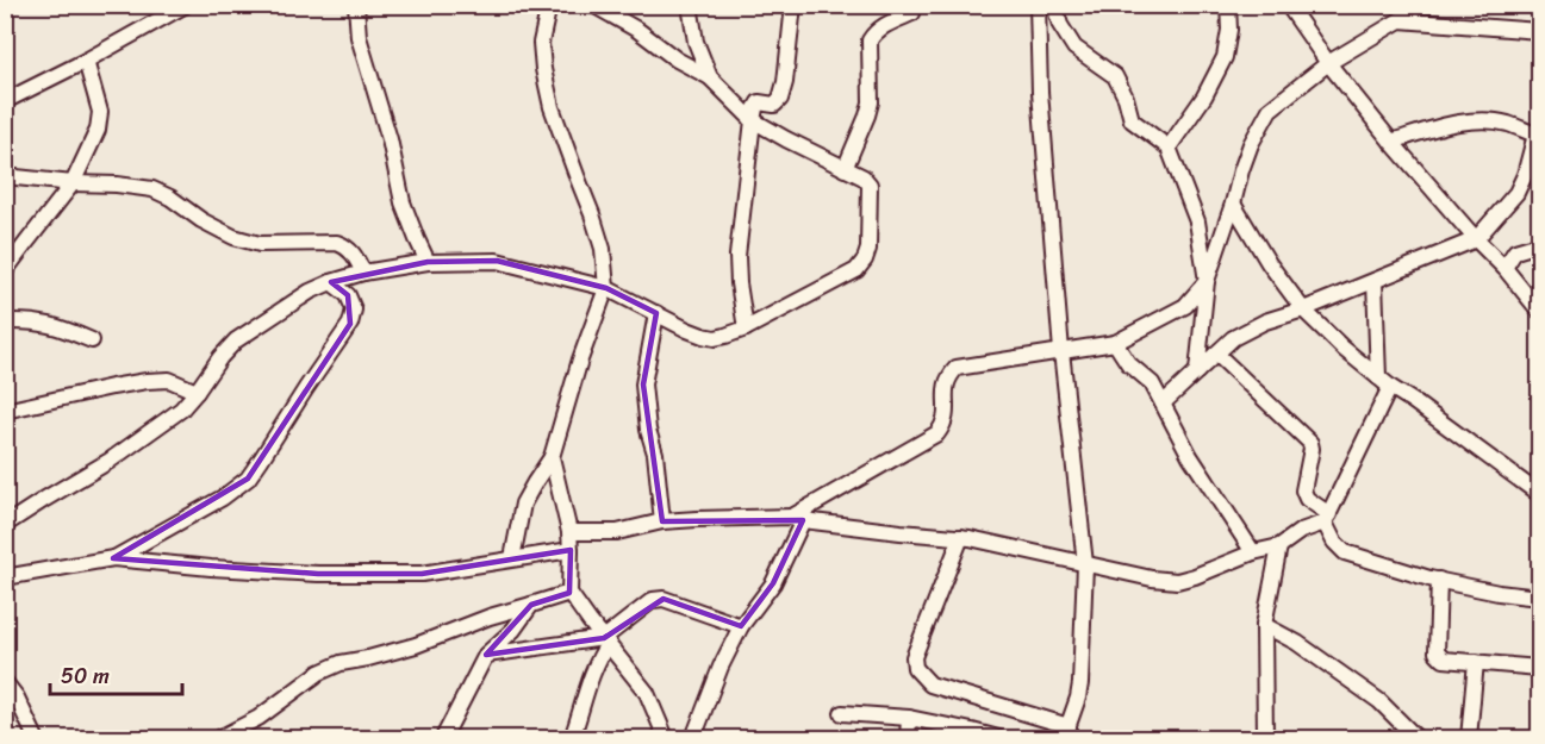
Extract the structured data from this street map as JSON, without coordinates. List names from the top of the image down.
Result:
{
  "scale_bar": "50 m"
}
